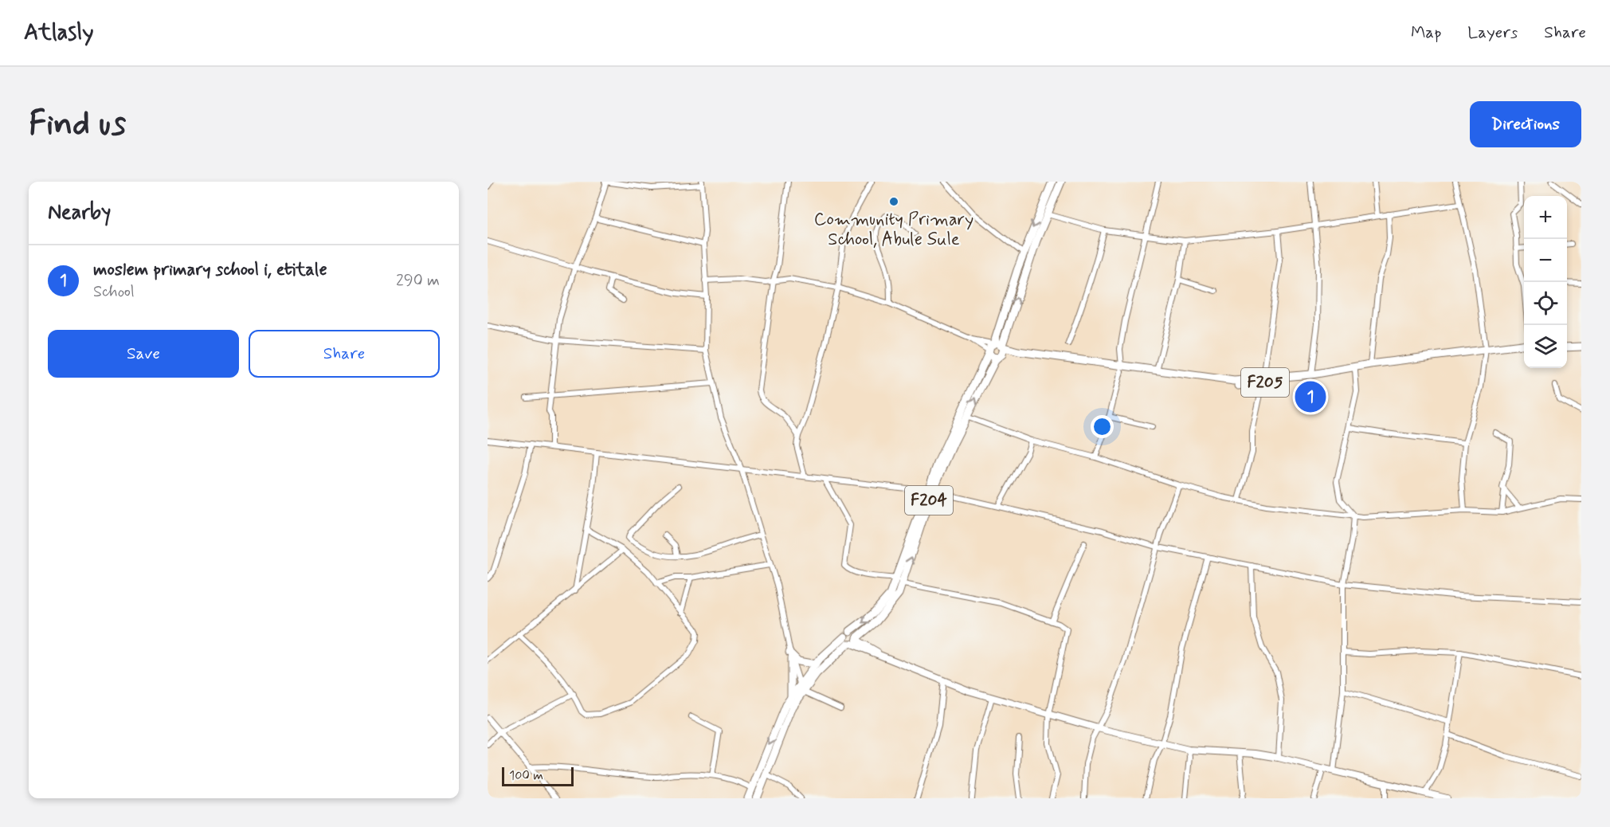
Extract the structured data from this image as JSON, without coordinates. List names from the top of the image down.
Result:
{
  "streets": {
    "main road": ["F205", "F204"]
  },
  "crossings": [
    ["F205", "F204"]
  ],
  "places": ["Community Primary School, Abule Sule"],
  "scale_bar": "100 m",
  "page": {
    "header": "Atlasly",
    "nav": ["Map", "Layers", "Share"],
    "buttons": [
      "Directions",
      ["Save", "Share"]
    ],
    "title": "Find us",
    "heading": "Nearby",
    "map_buttons": ["+", "−"],
    "list": [
      {
        "mark": "1",
        "name": "moslem primary school i, etitale",
        "note": "School",
        "value": "290 m"
      }
    ],
    "pins": "1",
    "scale": "100 m"
  }
}
